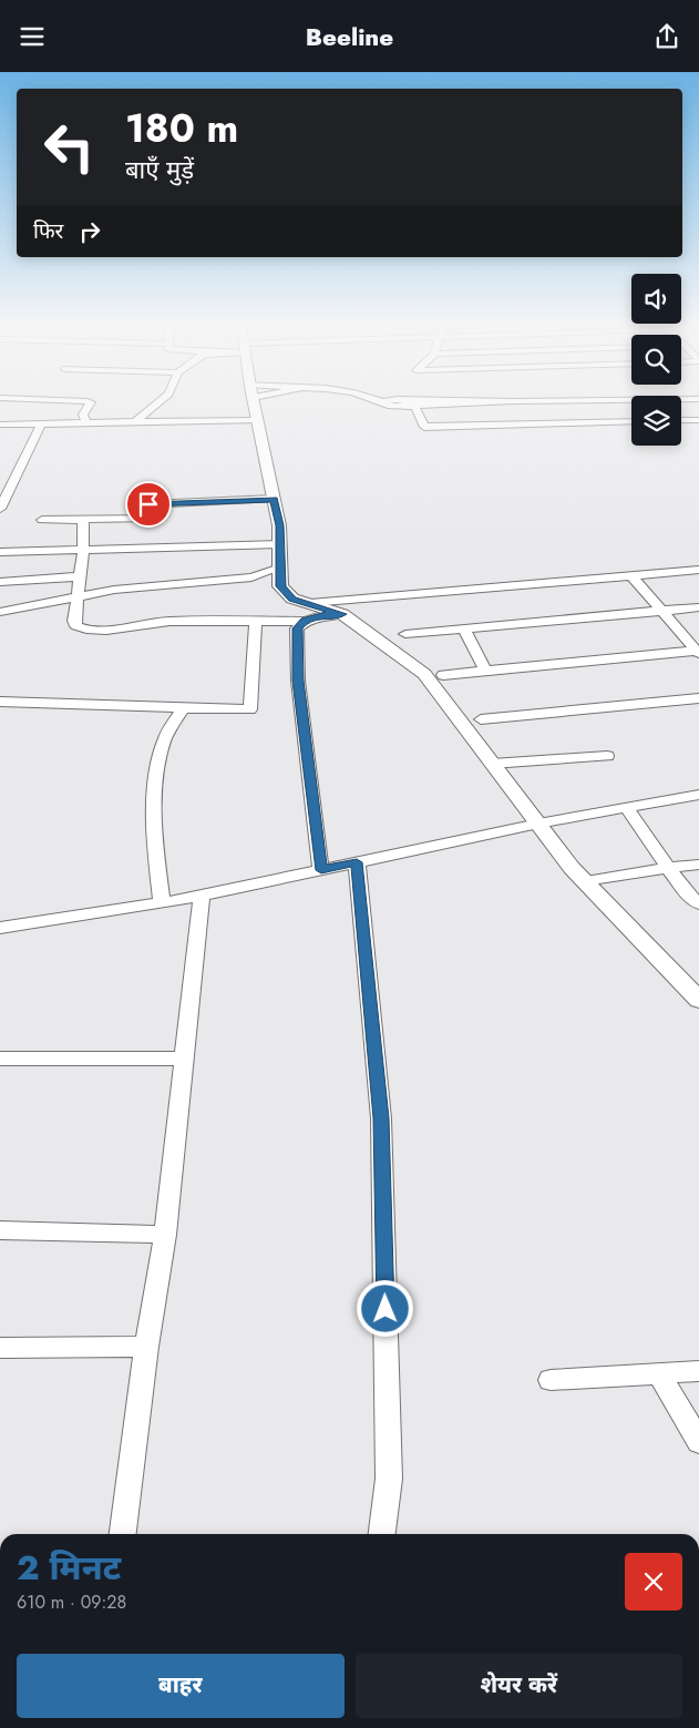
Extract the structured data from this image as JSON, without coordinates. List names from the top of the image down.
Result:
{
  "page": {
    "header": "Beeline",
    "turn": ["180 m", "बाएँ मुड़ें"],
    "then": "फिर",
    "heading": ["2 मिनट", "610 m · 09:28"],
    "buttons": ["बाहर", "शेयर करें"]
  }
}
